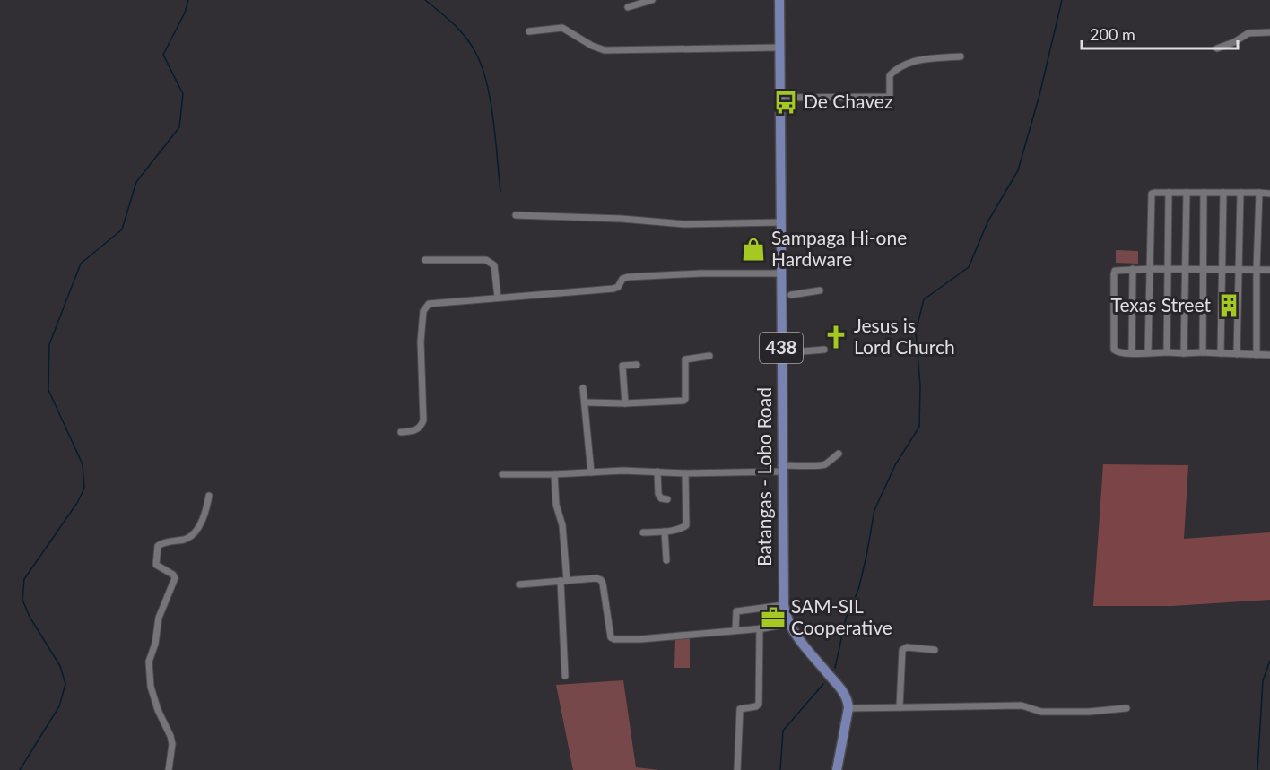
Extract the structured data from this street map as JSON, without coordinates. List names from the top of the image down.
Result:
{
  "streets": {
    "main road": ["438", "Batangas - Lobo Road"]
  },
  "places": {
    "bus stop": ["De Chavez"],
    "shop": ["Sampaga Hi-one Hardware"],
    "building": ["Texas Street"],
    "church": ["Jesus is Lord Church"],
    "office": ["SAM-SIL Cooperative"]
  },
  "scale_bar": "200 m"
}
